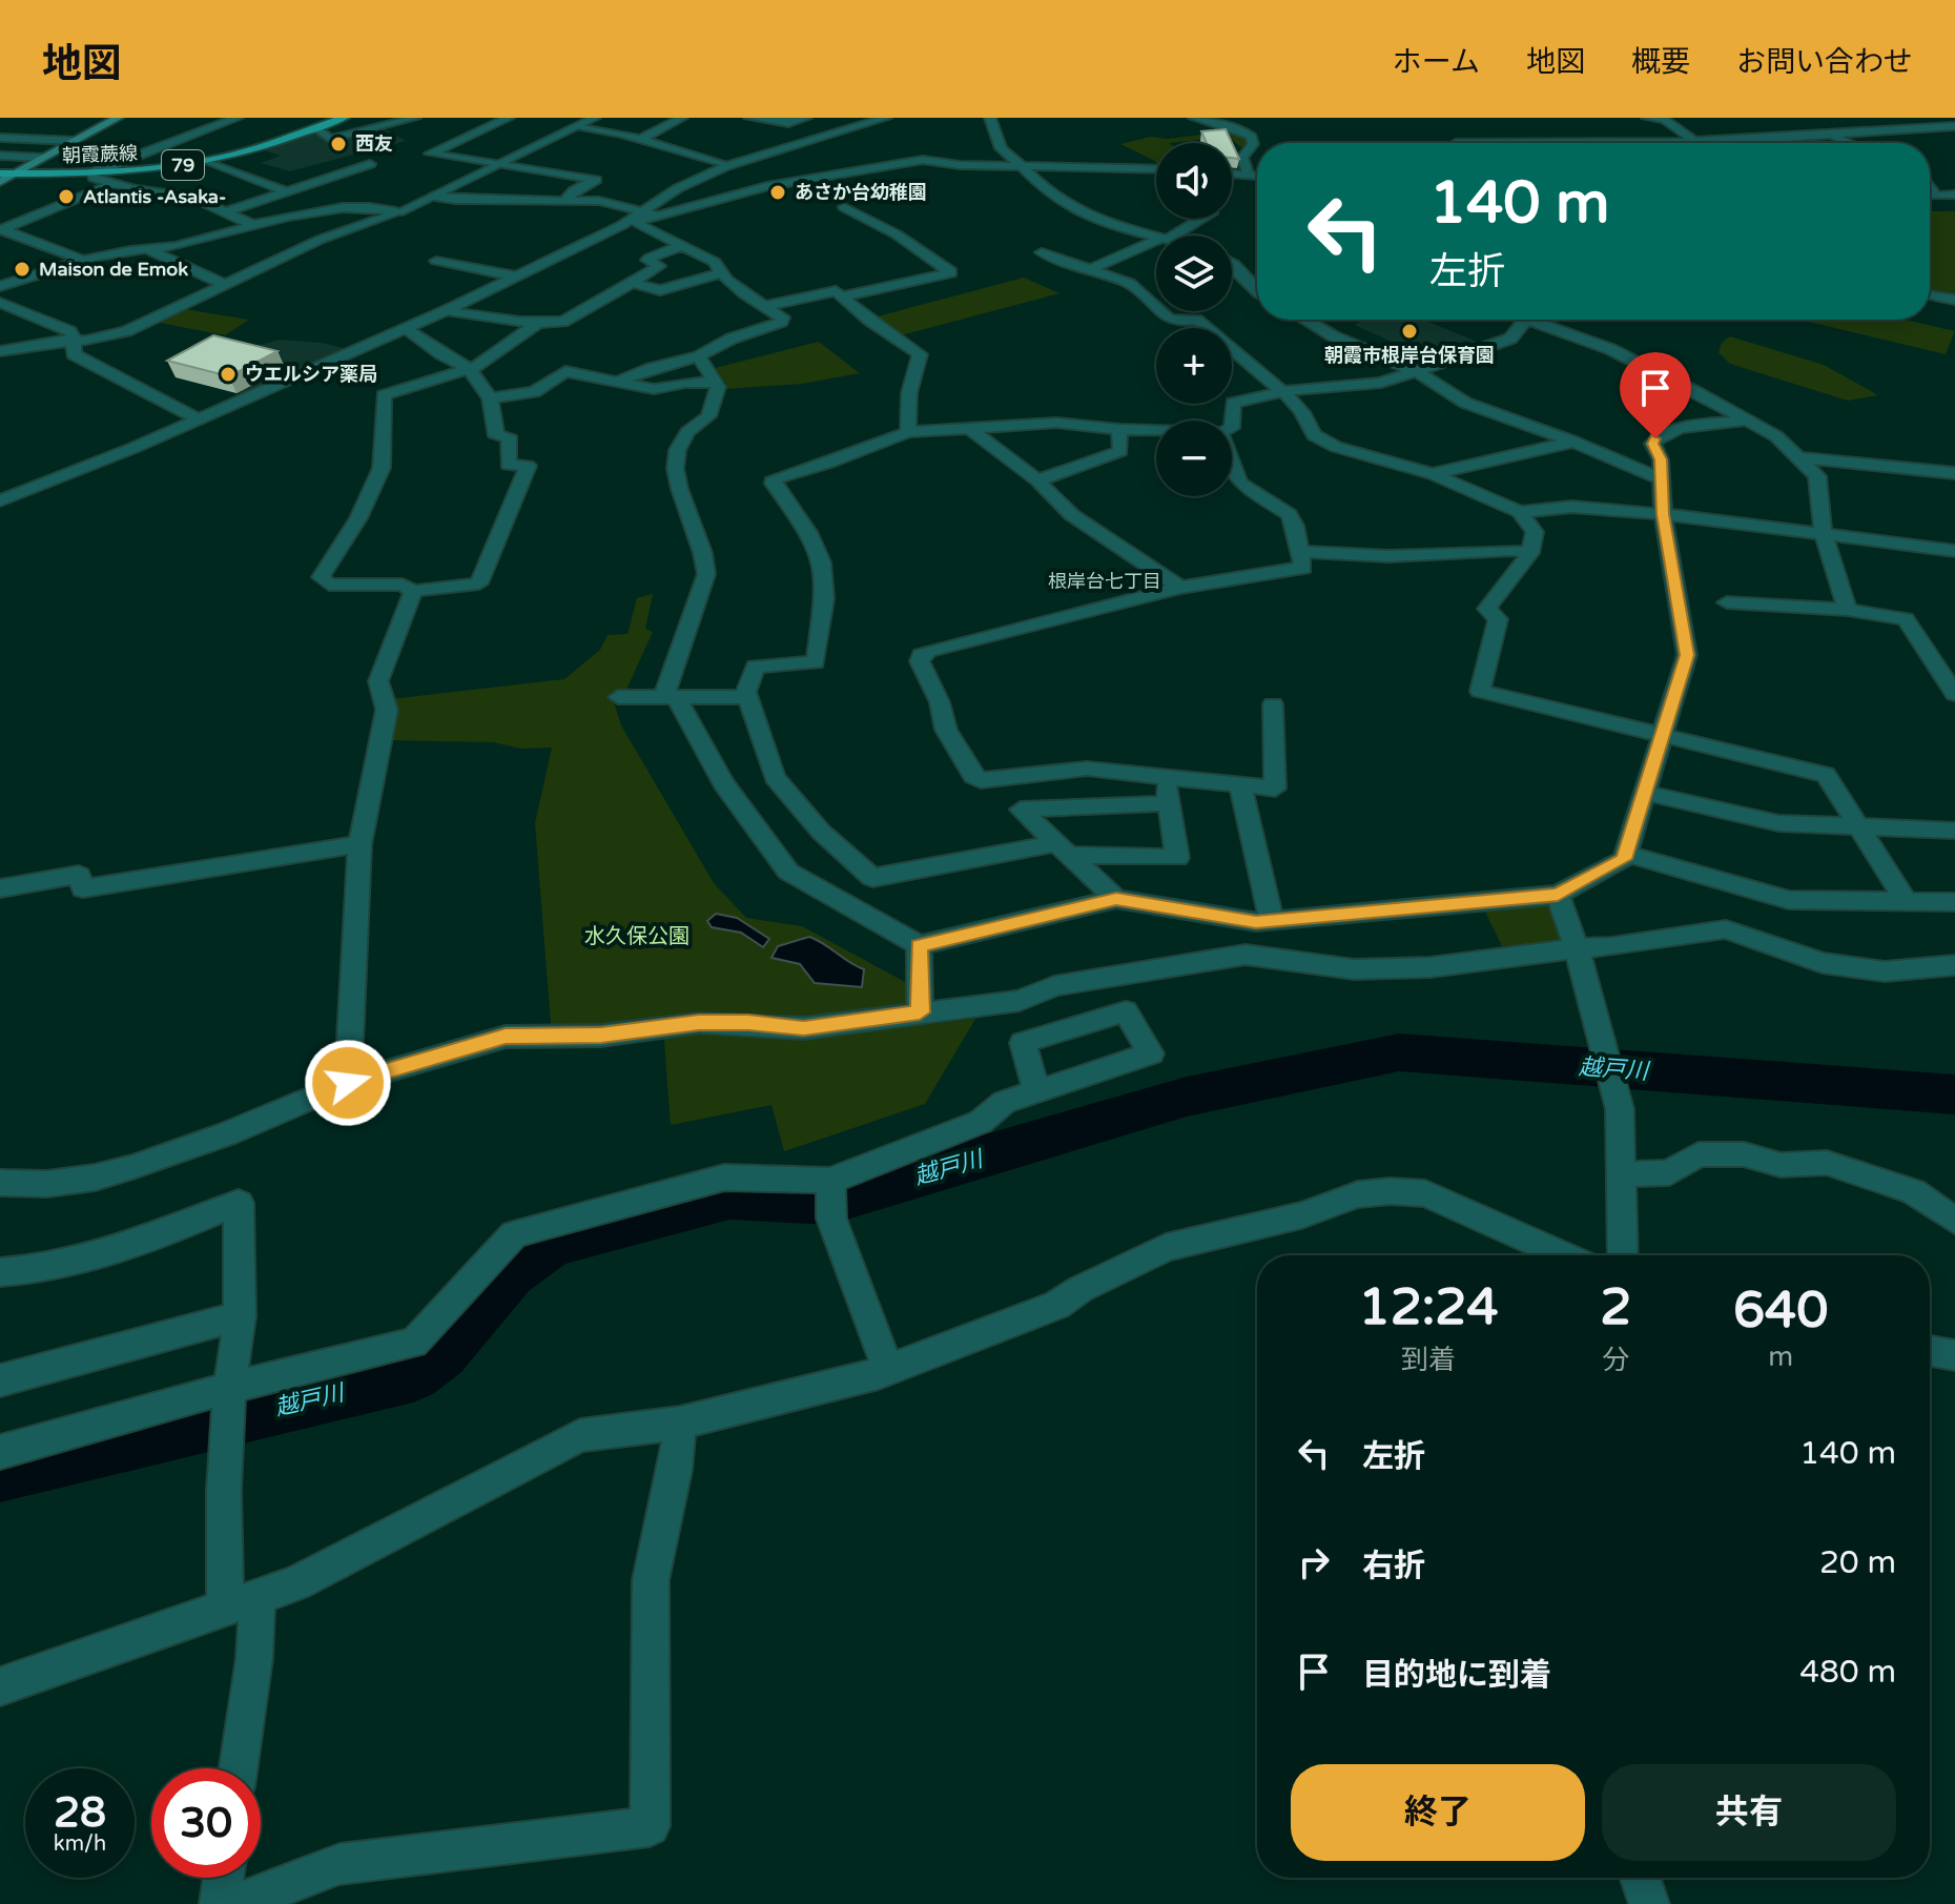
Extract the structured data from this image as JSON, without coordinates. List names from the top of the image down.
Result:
{
  "streets": {
    "main road": ["朝霞蕨線", "79"]
  },
  "districts": ["根岸台七丁目"],
  "water": ["越戸川"],
  "parks": ["水久保公園"],
  "places": [
    "西友",
    "あさか台幼稚園",
    "Atlantis -Asaka-",
    "Maison de Emok",
    "朝霞市根岸台保育園",
    "ウエルシア薬局"
  ],
  "page": {
    "header": "地図",
    "nav": [
      "ホーム",
      "地図",
      "概要",
      "お問い合わせ"
    ],
    "map_buttons": ["+", "−"],
    "turn": ["140 m", "左折"],
    "eta": [
      "12:24",
      "到着",
      "2",
      "分",
      "640",
      "m"
    ],
    "list": [
      {
        "name": "左折",
        "value": "140 m"
      },
      {
        "name": "右折",
        "value": "20 m"
      },
      {
        "name": "目的地に到着",
        "value": "480 m"
      }
    ],
    "buttons": ["終了", "共有"],
    "speed": "28 km/h",
    "limit": "30"
  }
}
